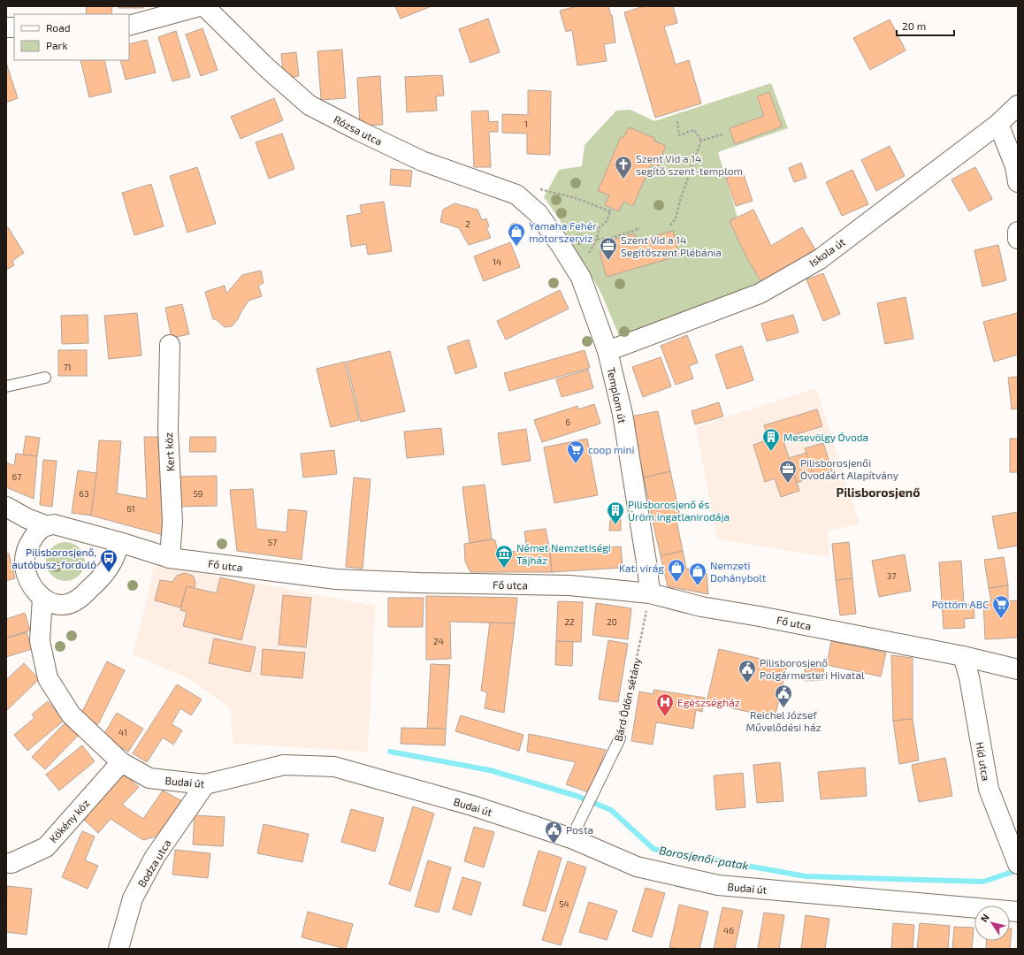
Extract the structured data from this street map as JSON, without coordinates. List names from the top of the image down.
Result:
{
  "streets": {
    "street": [
      "Rózsa utca",
      "Iskola út",
      "Templom út",
      "Kert köz",
      "Fő utca",
      "Híd utca",
      "Budai út",
      "Kökény köz",
      "Bodza utca"
    ],
    "lane": ["Bárd Ödön sétány"]
  },
  "crossings": [
    ["Rózsa utca", "Templom út"],
    ["Iskola út", "Templom út"],
    ["Templom út", "Fő utca"],
    ["Templom út", "Bárd Ödön sétány"],
    ["Kert köz", "Fő utca"],
    ["Fő utca", "Bárd Ödön sétány"],
    ["Fő utca", "Híd utca"],
    ["Fő utca", "Budai út"],
    ["Bárd Ödön sétány", "Budai út"],
    ["Budai út", "Kökény köz"],
    ["Budai út", "Bodza utca"]
  ],
  "districts": ["Pilisborosjenő"],
  "water": ["Borosjenői-patak"],
  "places": {
    "church": ["Szent Vid a 14 segítő szent-templom"],
    "shop": ["Yamaha Fehér motorszerviz", "Kati virág", "Nemzeti Dohánybolt"],
    "office": ["Szent Vid a 14 Segítőszent Plébánia", "Pilisborosjenői Óvodáért Alapítvány"],
    "building": ["Mesevölgy Óvoda", "Pilisborosjenő és Üröm ingatlanirodája"],
    "supermarket": ["coop mini", "Pöttöm ABC"],
    "museum": ["Német Nemzetiségi Tájház"],
    "bus stop": ["Pilisborosjenő, autóbusz-forduló"],
    "public building": ["Pilisborosjenő Polgármesteri Hivatal", "Reichel József Művelődési ház", "Posta"],
    "hospital": ["Egészségház"]
  },
  "house_numbers": [
    "1",
    "2",
    "14",
    "71",
    "6",
    "67",
    "63",
    "59",
    "61",
    "57",
    "37",
    "22",
    "20",
    "24",
    "41",
    "54",
    "46"
  ],
  "legend": ["Road", "Park"],
  "scale_bar": "20 m",
  "north": "top left"
}
